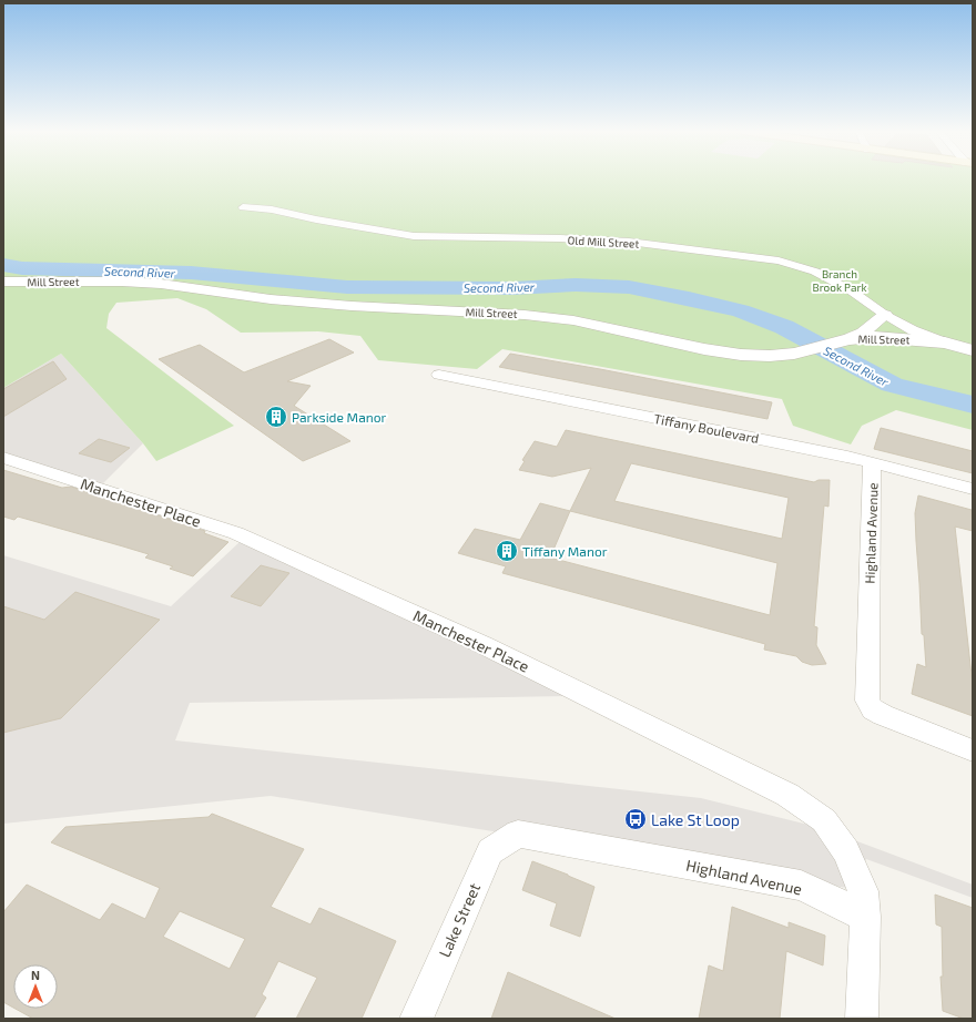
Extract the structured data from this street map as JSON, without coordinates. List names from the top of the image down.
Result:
{
  "streets": {
    "street": [
      "Old Mill Street",
      "Mill Street",
      "Tiffany Boulevard",
      "Manchester Place",
      "Highland Avenue",
      "Lake Street"
    ]
  },
  "crossings": [
    ["Old Mill Street", "Mill Street"],
    ["Tiffany Boulevard", "Highland Avenue"],
    ["Manchester Place", "Highland Avenue"],
    ["Highland Avenue", "Lake Street"]
  ],
  "water": ["Second River"],
  "parks": ["Branch Brook Park"],
  "places": {
    "building": ["Parkside Manor", "Tiffany Manor"],
    "bus stop": ["Lake St Loop"]
  },
  "north": "top"
}
